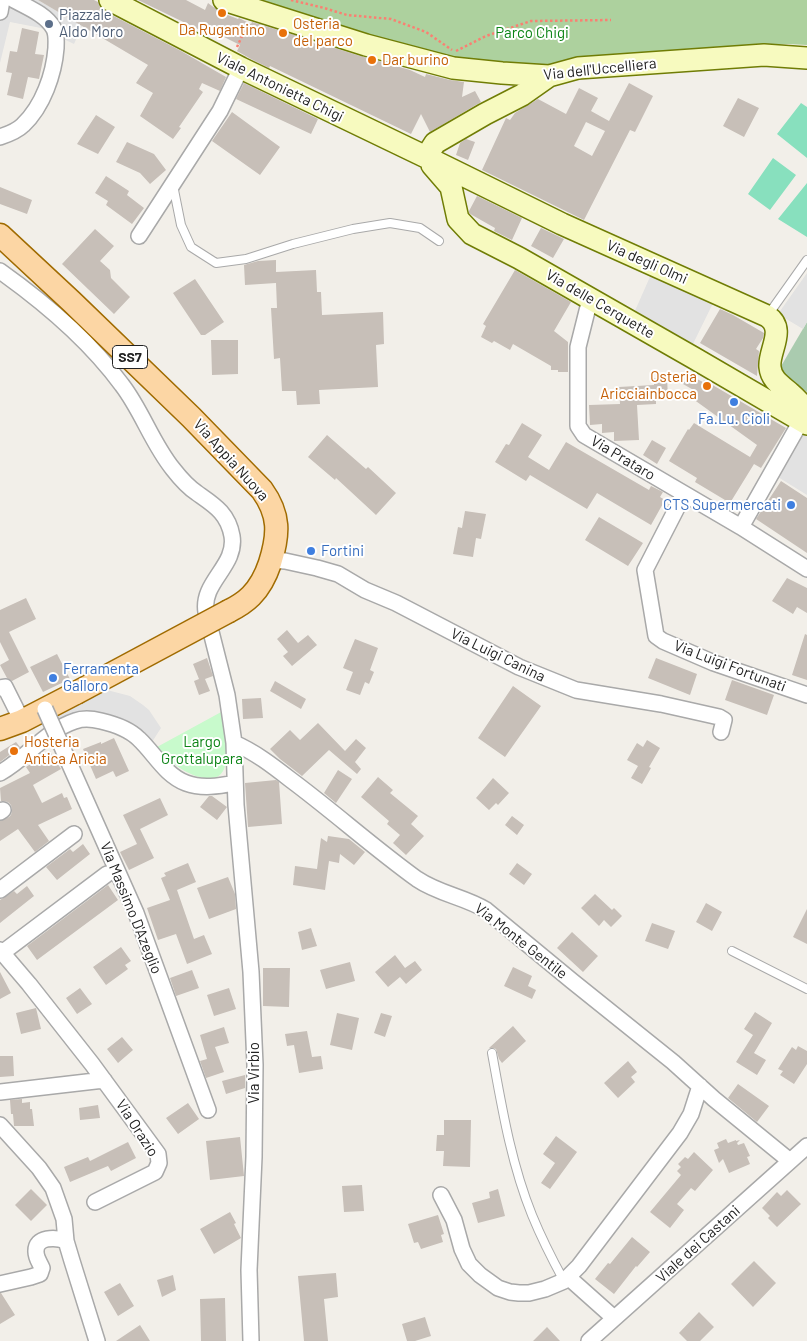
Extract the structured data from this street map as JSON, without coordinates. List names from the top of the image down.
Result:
{
  "streets": {
    "main road": ["SS7", "Via Appia Nuova"],
    "street": [
      "Via dell'Uccelliera",
      "Viale Antonietta Chigi",
      "Via degli Olmi",
      "Via delle Cerquette",
      "Via Prataro",
      "Via Luigi Canina",
      "Via Luigi Fortunati",
      "Via Massimo D'Azeglio",
      "Via Monte Gentile",
      "Via Virbio",
      "Via Orazio",
      "Viale dei Castani"
    ]
  },
  "crossings": [
    ["Viale Antonietta Chigi", "Via degli Olmi"],
    ["Viale Antonietta Chigi", "Via delle Cerquette"],
    ["Via degli Olmi", "Via delle Cerquette"],
    ["Via delle Cerquette", "Via Prataro"],
    ["Via Prataro", "Via Luigi Fortunati"],
    ["Via Appia Nuova", "Via Luigi Canina"],
    ["Via Appia Nuova", "Via Massimo D'Azeglio"],
    ["Via Monte Gentile", "Viale dei Castani"]
  ],
  "parks": ["Parco Chigi", "Largo Grottalupara"],
  "places": [
    "Da Rugantino",
    "Piazzale Aldo Moro",
    "Osteria del parco",
    "Dar burino",
    "Osteria Aricciainbocca",
    "Fa.Lu. Cioli",
    "CTS Supermercati",
    "Fortini",
    "Ferramenta Galloro",
    "Hosteria Antica Aricia"
  ]
}
